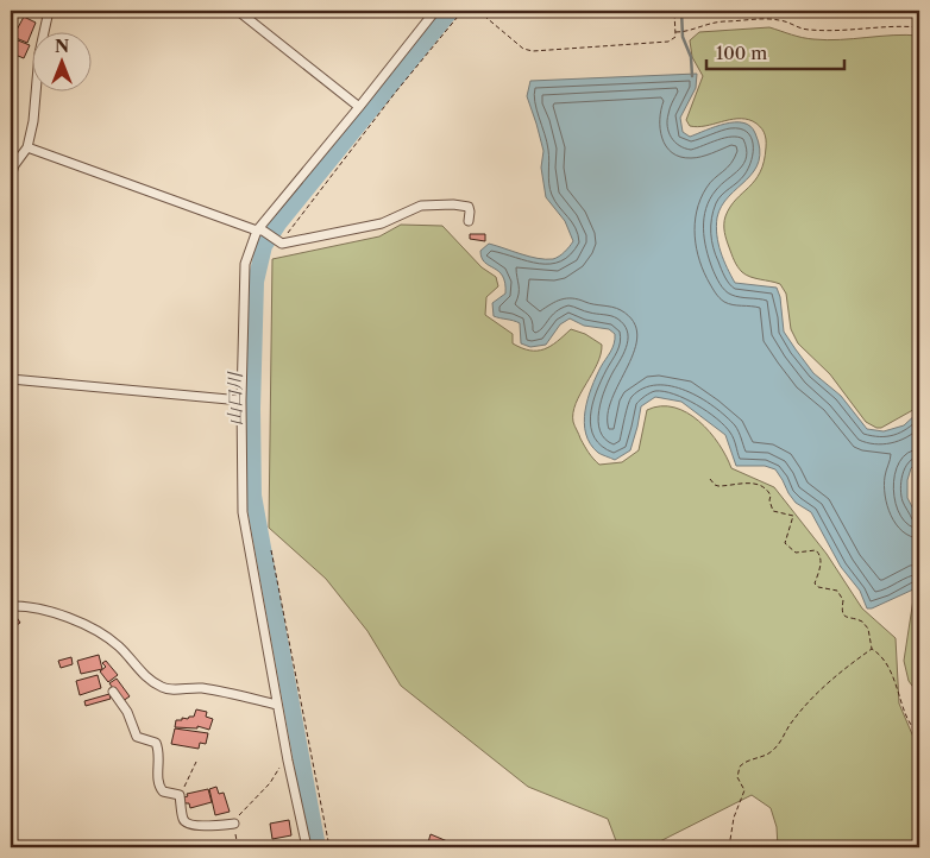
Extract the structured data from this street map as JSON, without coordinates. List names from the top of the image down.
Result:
{
  "water": ["山口川"],
  "scale_bar": "100 m",
  "north": "top"
}
